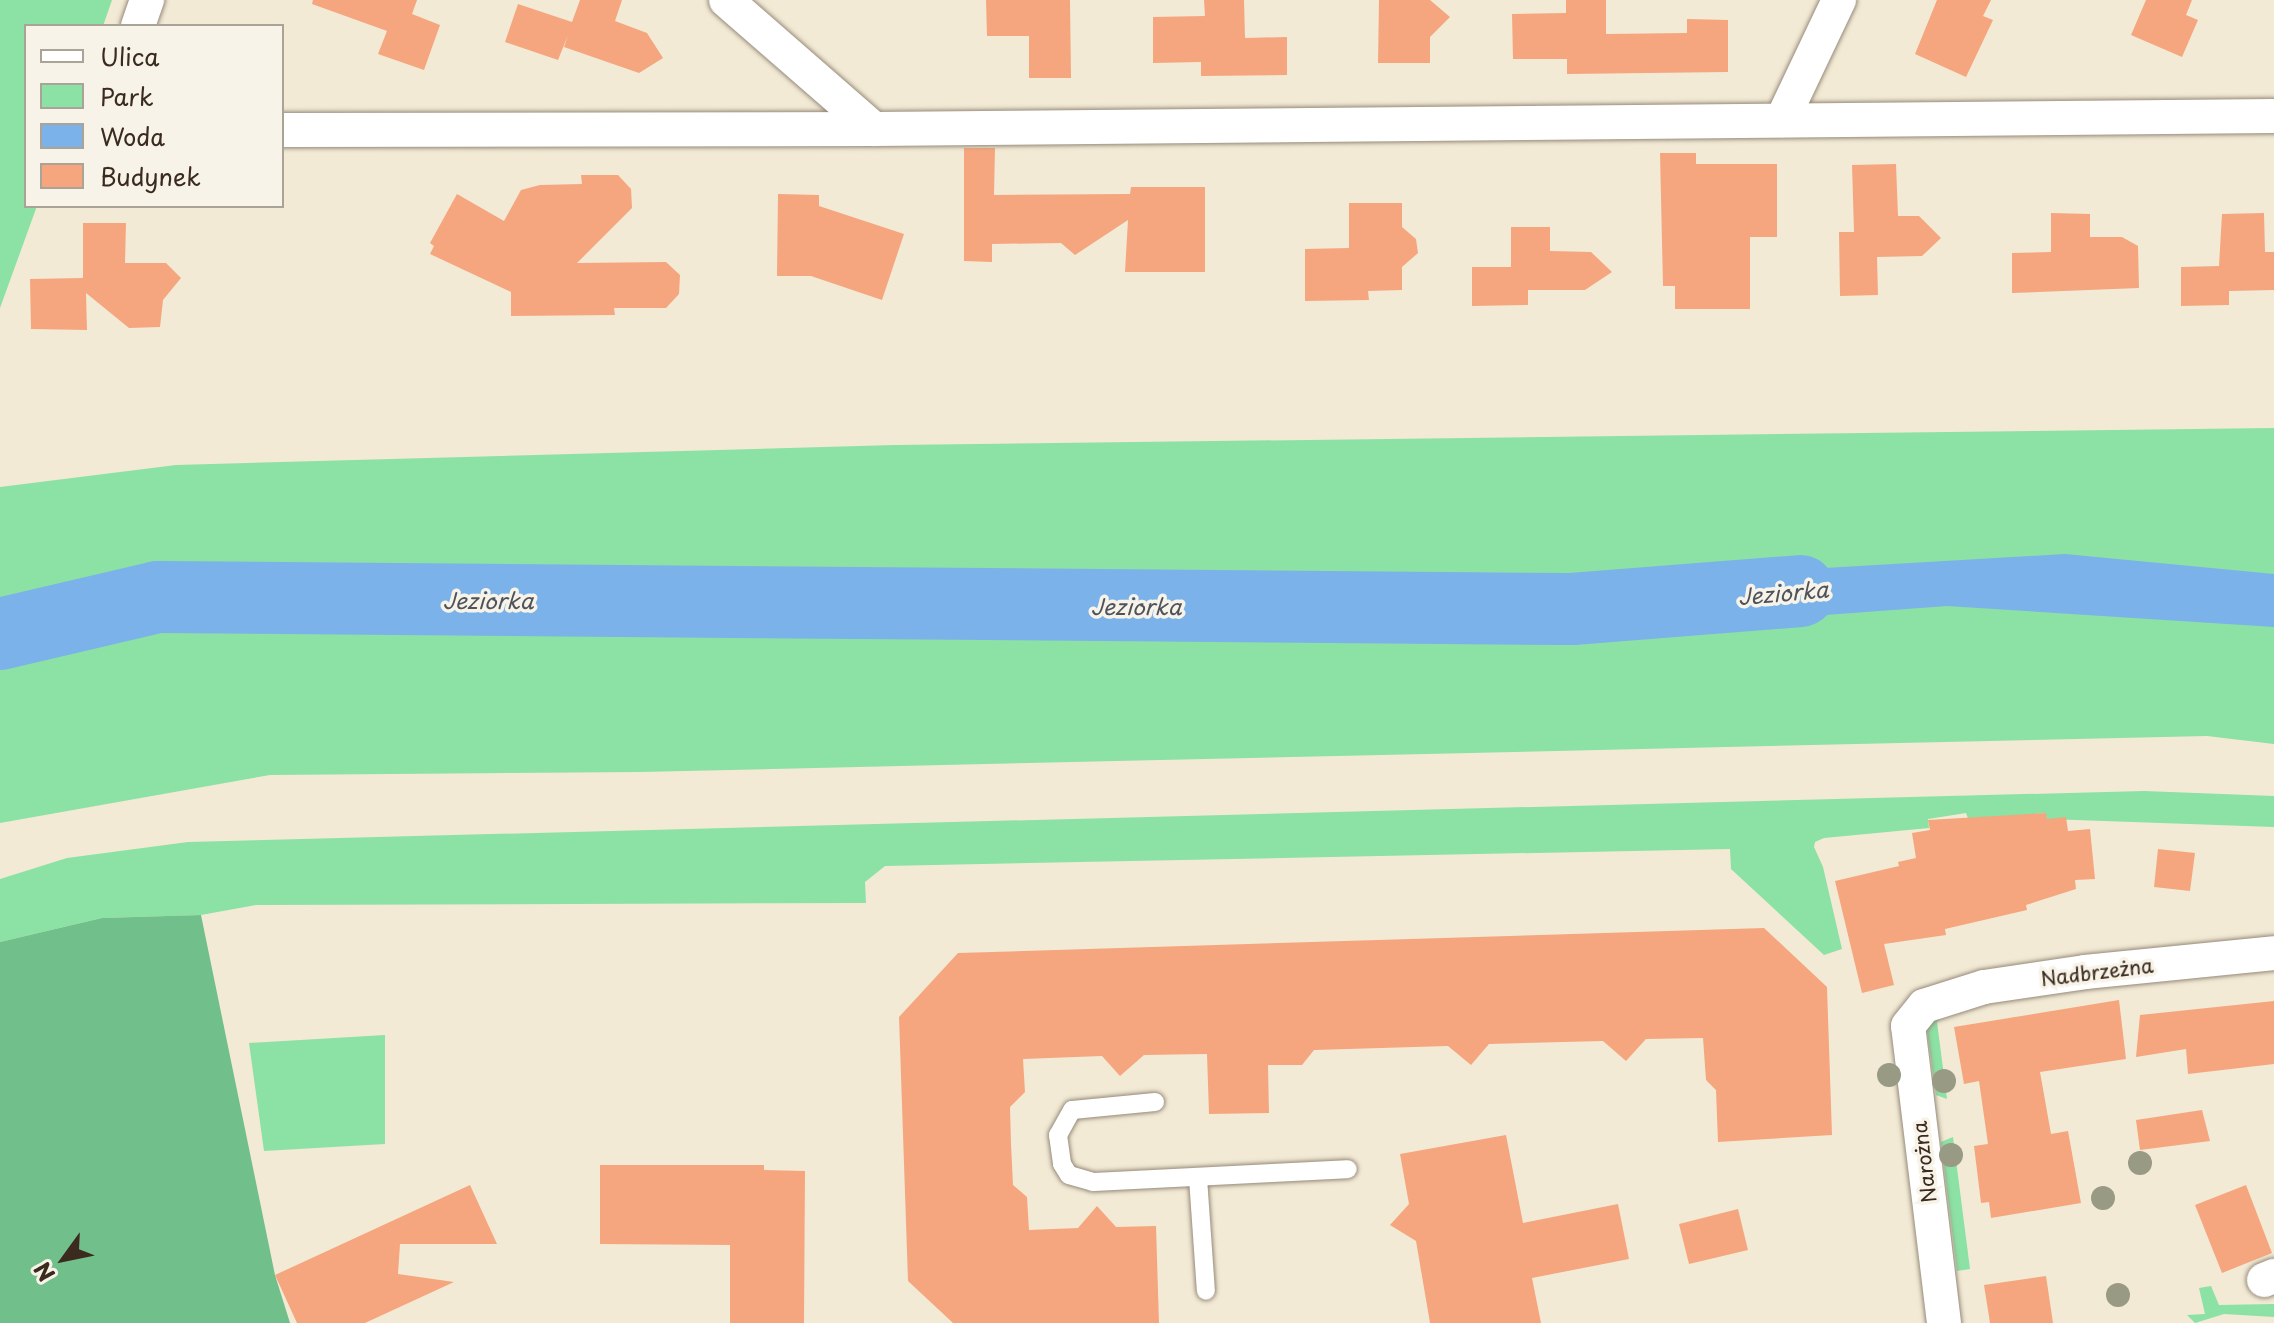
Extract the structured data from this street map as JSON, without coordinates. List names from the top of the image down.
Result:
{
  "streets": {
    "street": ["Nadbrzeżna", "Narożna"]
  },
  "crossings": [
    ["Nadbrzeżna", "Narożna"]
  ],
  "water": ["Jeziorka"],
  "legend": [
    "Ulica",
    "Park",
    "Woda",
    "Budynek"
  ],
  "north": "bottom left"
}
